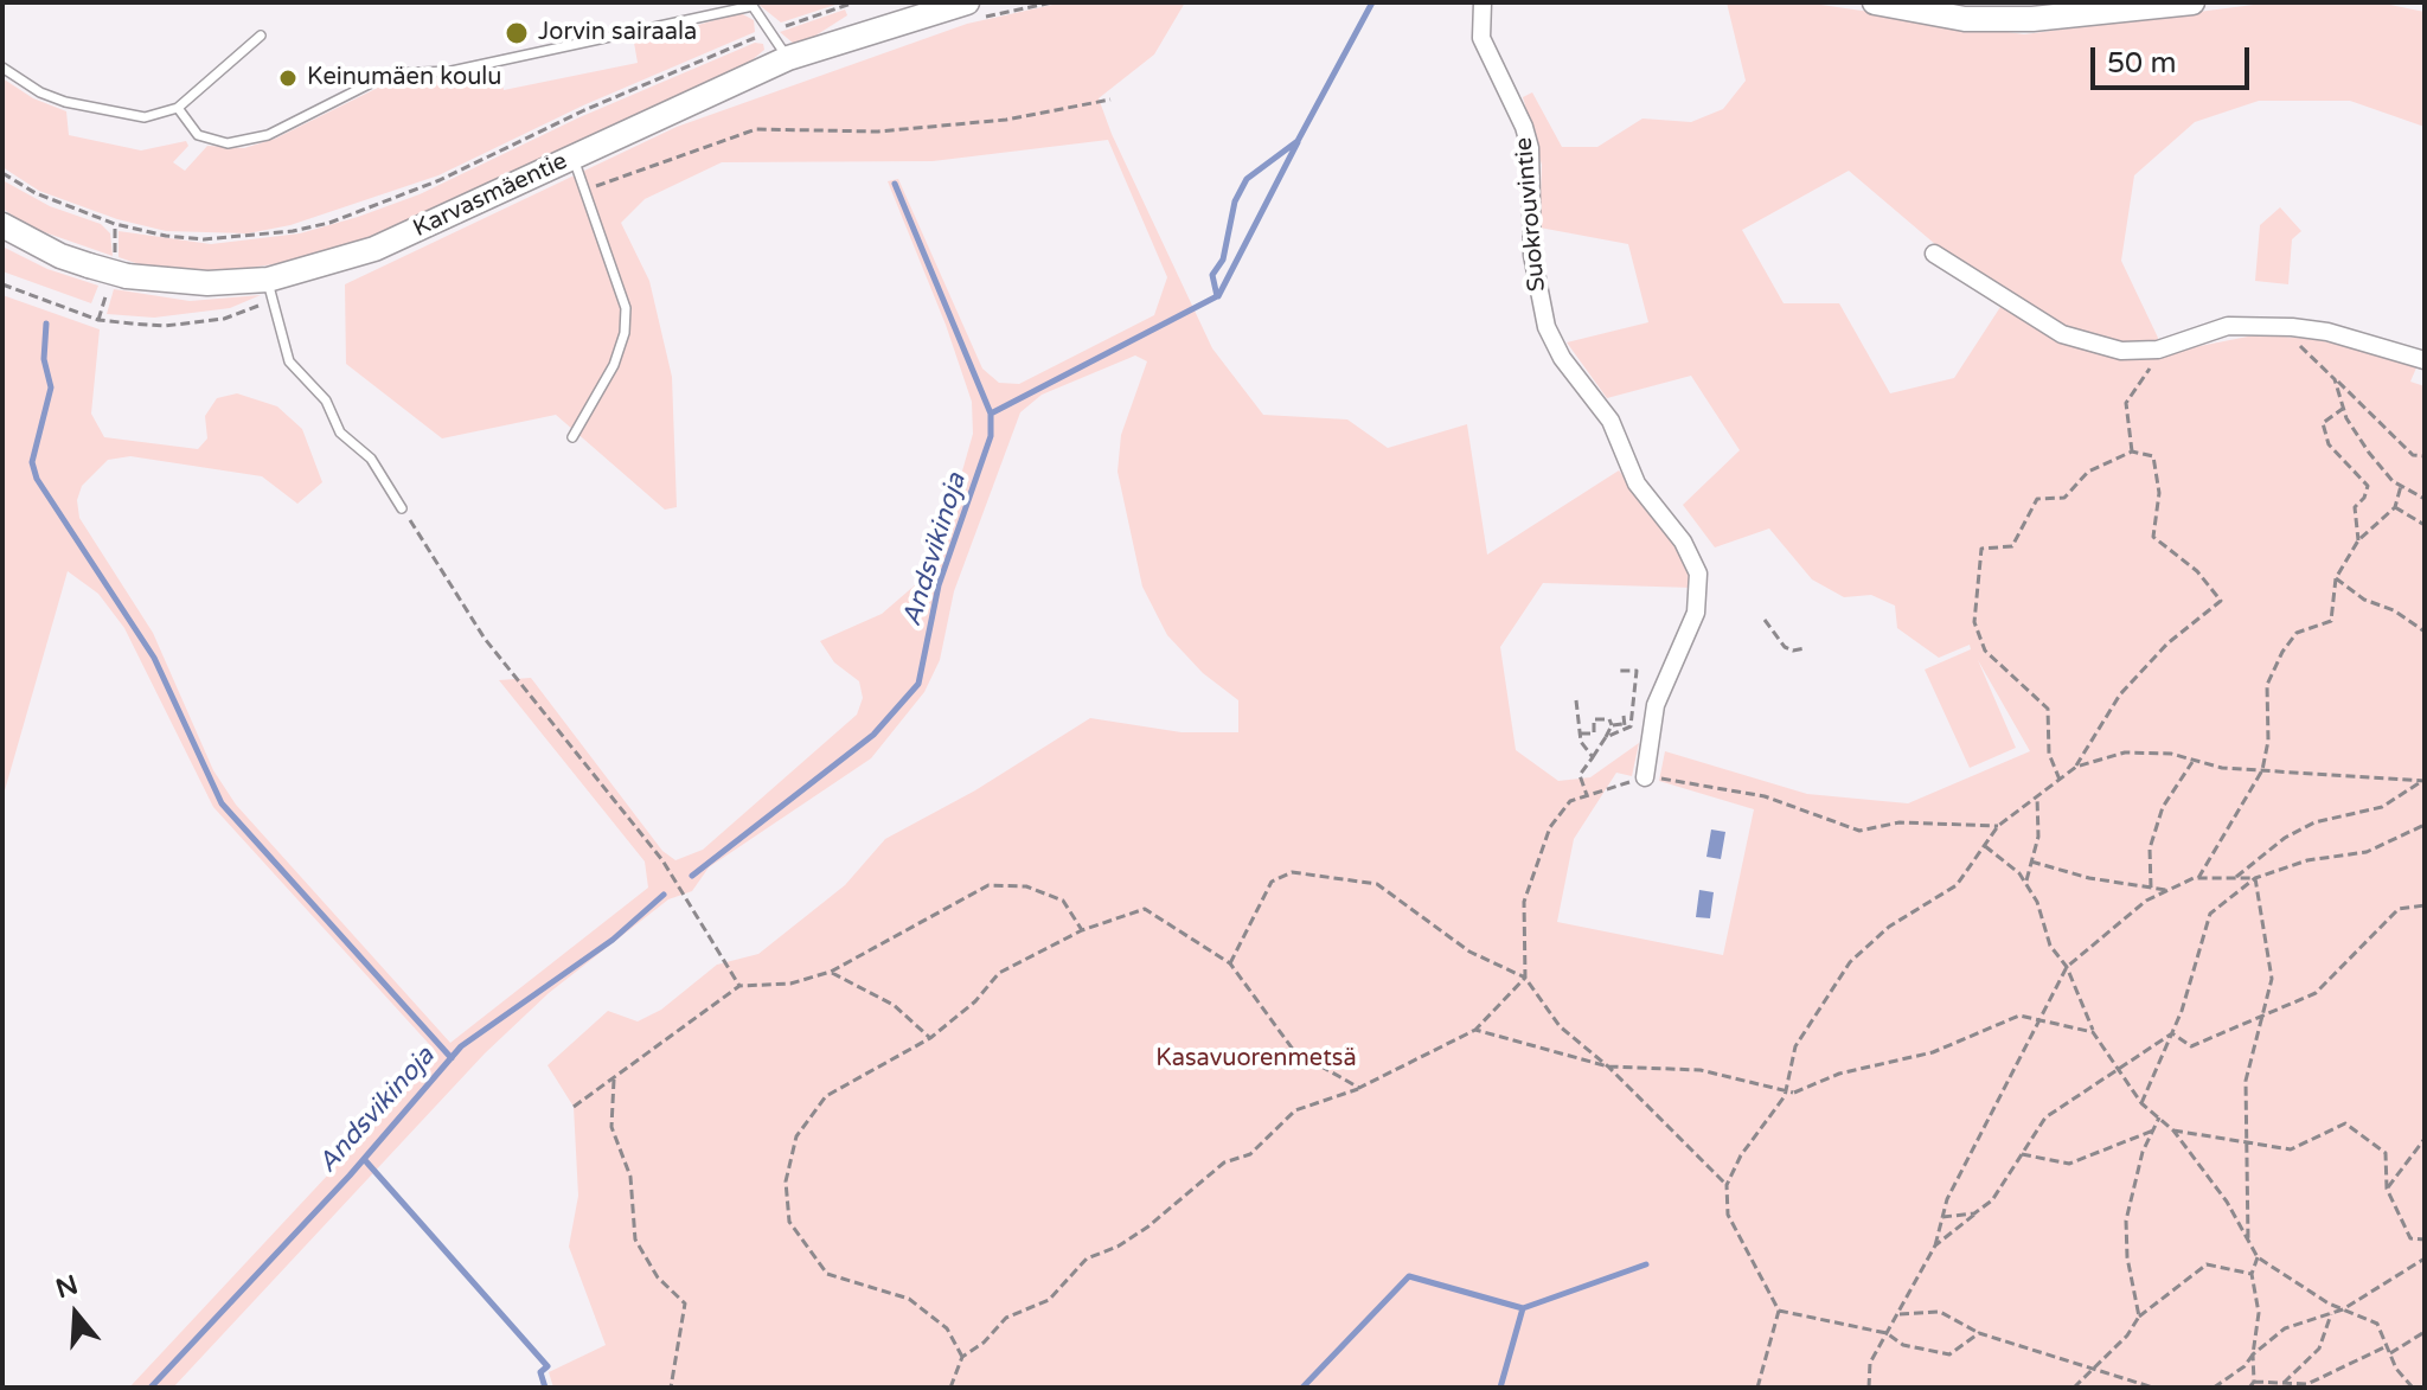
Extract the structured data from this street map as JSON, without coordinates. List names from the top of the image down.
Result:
{
  "streets": {
    "main road": ["Karvasmäentie"],
    "street": ["Suokrouvintie"]
  },
  "water": ["Andsvikinoja"],
  "parks": ["Kasavuorenmetsä"],
  "places": ["Jorvin sairaala", "Keinumäen koulu"],
  "scale_bar": "50 m",
  "north": "top"
}
